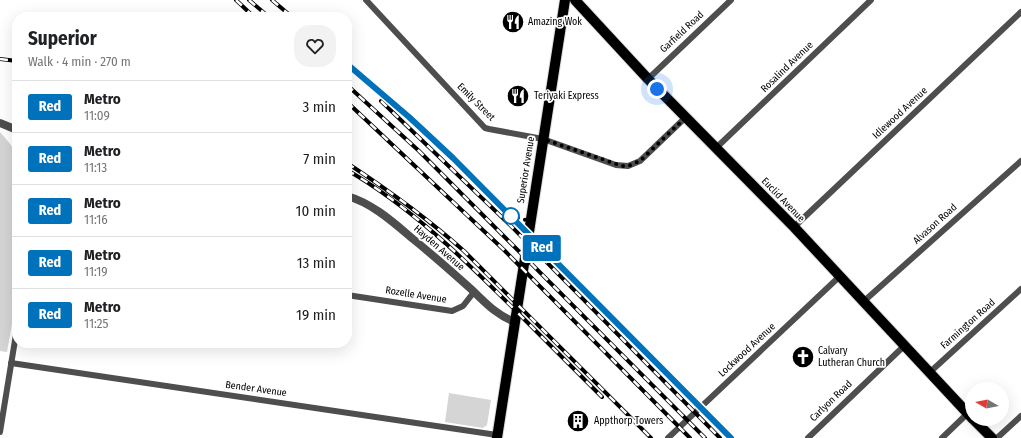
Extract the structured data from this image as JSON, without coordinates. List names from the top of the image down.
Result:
{
  "streets": {
    "main road": ["Superior Avenue", "Euclid Avenue"],
    "street": [
      "Garfield Road",
      "Rosalind Avenue",
      "Emily Street",
      "Idlewood Avenue",
      "Alvason Road",
      "Hayden Avenue",
      "Rozelle Avenue",
      "Farmington Road",
      "Lockwood Avenue",
      "Bender Avenue",
      "Carlyon Road"
    ]
  },
  "crossings": [
    ["Garfield Road", "Euclid Avenue"],
    ["Rosalind Avenue", "Euclid Avenue"],
    ["Emily Street", "Superior Avenue"],
    ["Emily Street", "Euclid Avenue"],
    ["Idlewood Avenue", "Euclid Avenue"],
    ["Superior Avenue", "Hayden Avenue"],
    ["Superior Avenue", "Bender Avenue"],
    ["Euclid Avenue", "Alvason Road"],
    ["Euclid Avenue", "Farmington Road"],
    ["Euclid Avenue", "Lockwood Avenue"],
    ["Euclid Avenue", "Carlyon Road"],
    ["Hayden Avenue", "Rozelle Avenue"]
  ],
  "places": {
    "restaurant": ["Amazing Wok", "Teriyaki Express"],
    "church": ["Calvary Lutheran Church"],
    "building": ["Appthorp Towers"]
  },
  "lines": ["metro line Red"],
  "north": "left",
  "page": {
    "on_map": "Red",
    "heading": ["Superior", "Walk · 4 min · 270 m"],
    "list": [
      {
        "mark": "Red",
        "name": "Metro",
        "note": "11:09",
        "value": "3 min"
      },
      {
        "mark": "Red",
        "name": "Metro",
        "note": "11:13",
        "value": "7 min"
      },
      {
        "mark": "Red",
        "name": "Metro",
        "note": "11:16",
        "value": "10 min"
      },
      {
        "mark": "Red",
        "name": "Metro",
        "note": "11:19",
        "value": "13 min"
      },
      {
        "mark": "Red",
        "name": "Metro",
        "note": "11:25",
        "value": "19 min"
      }
    ]
  }
}
